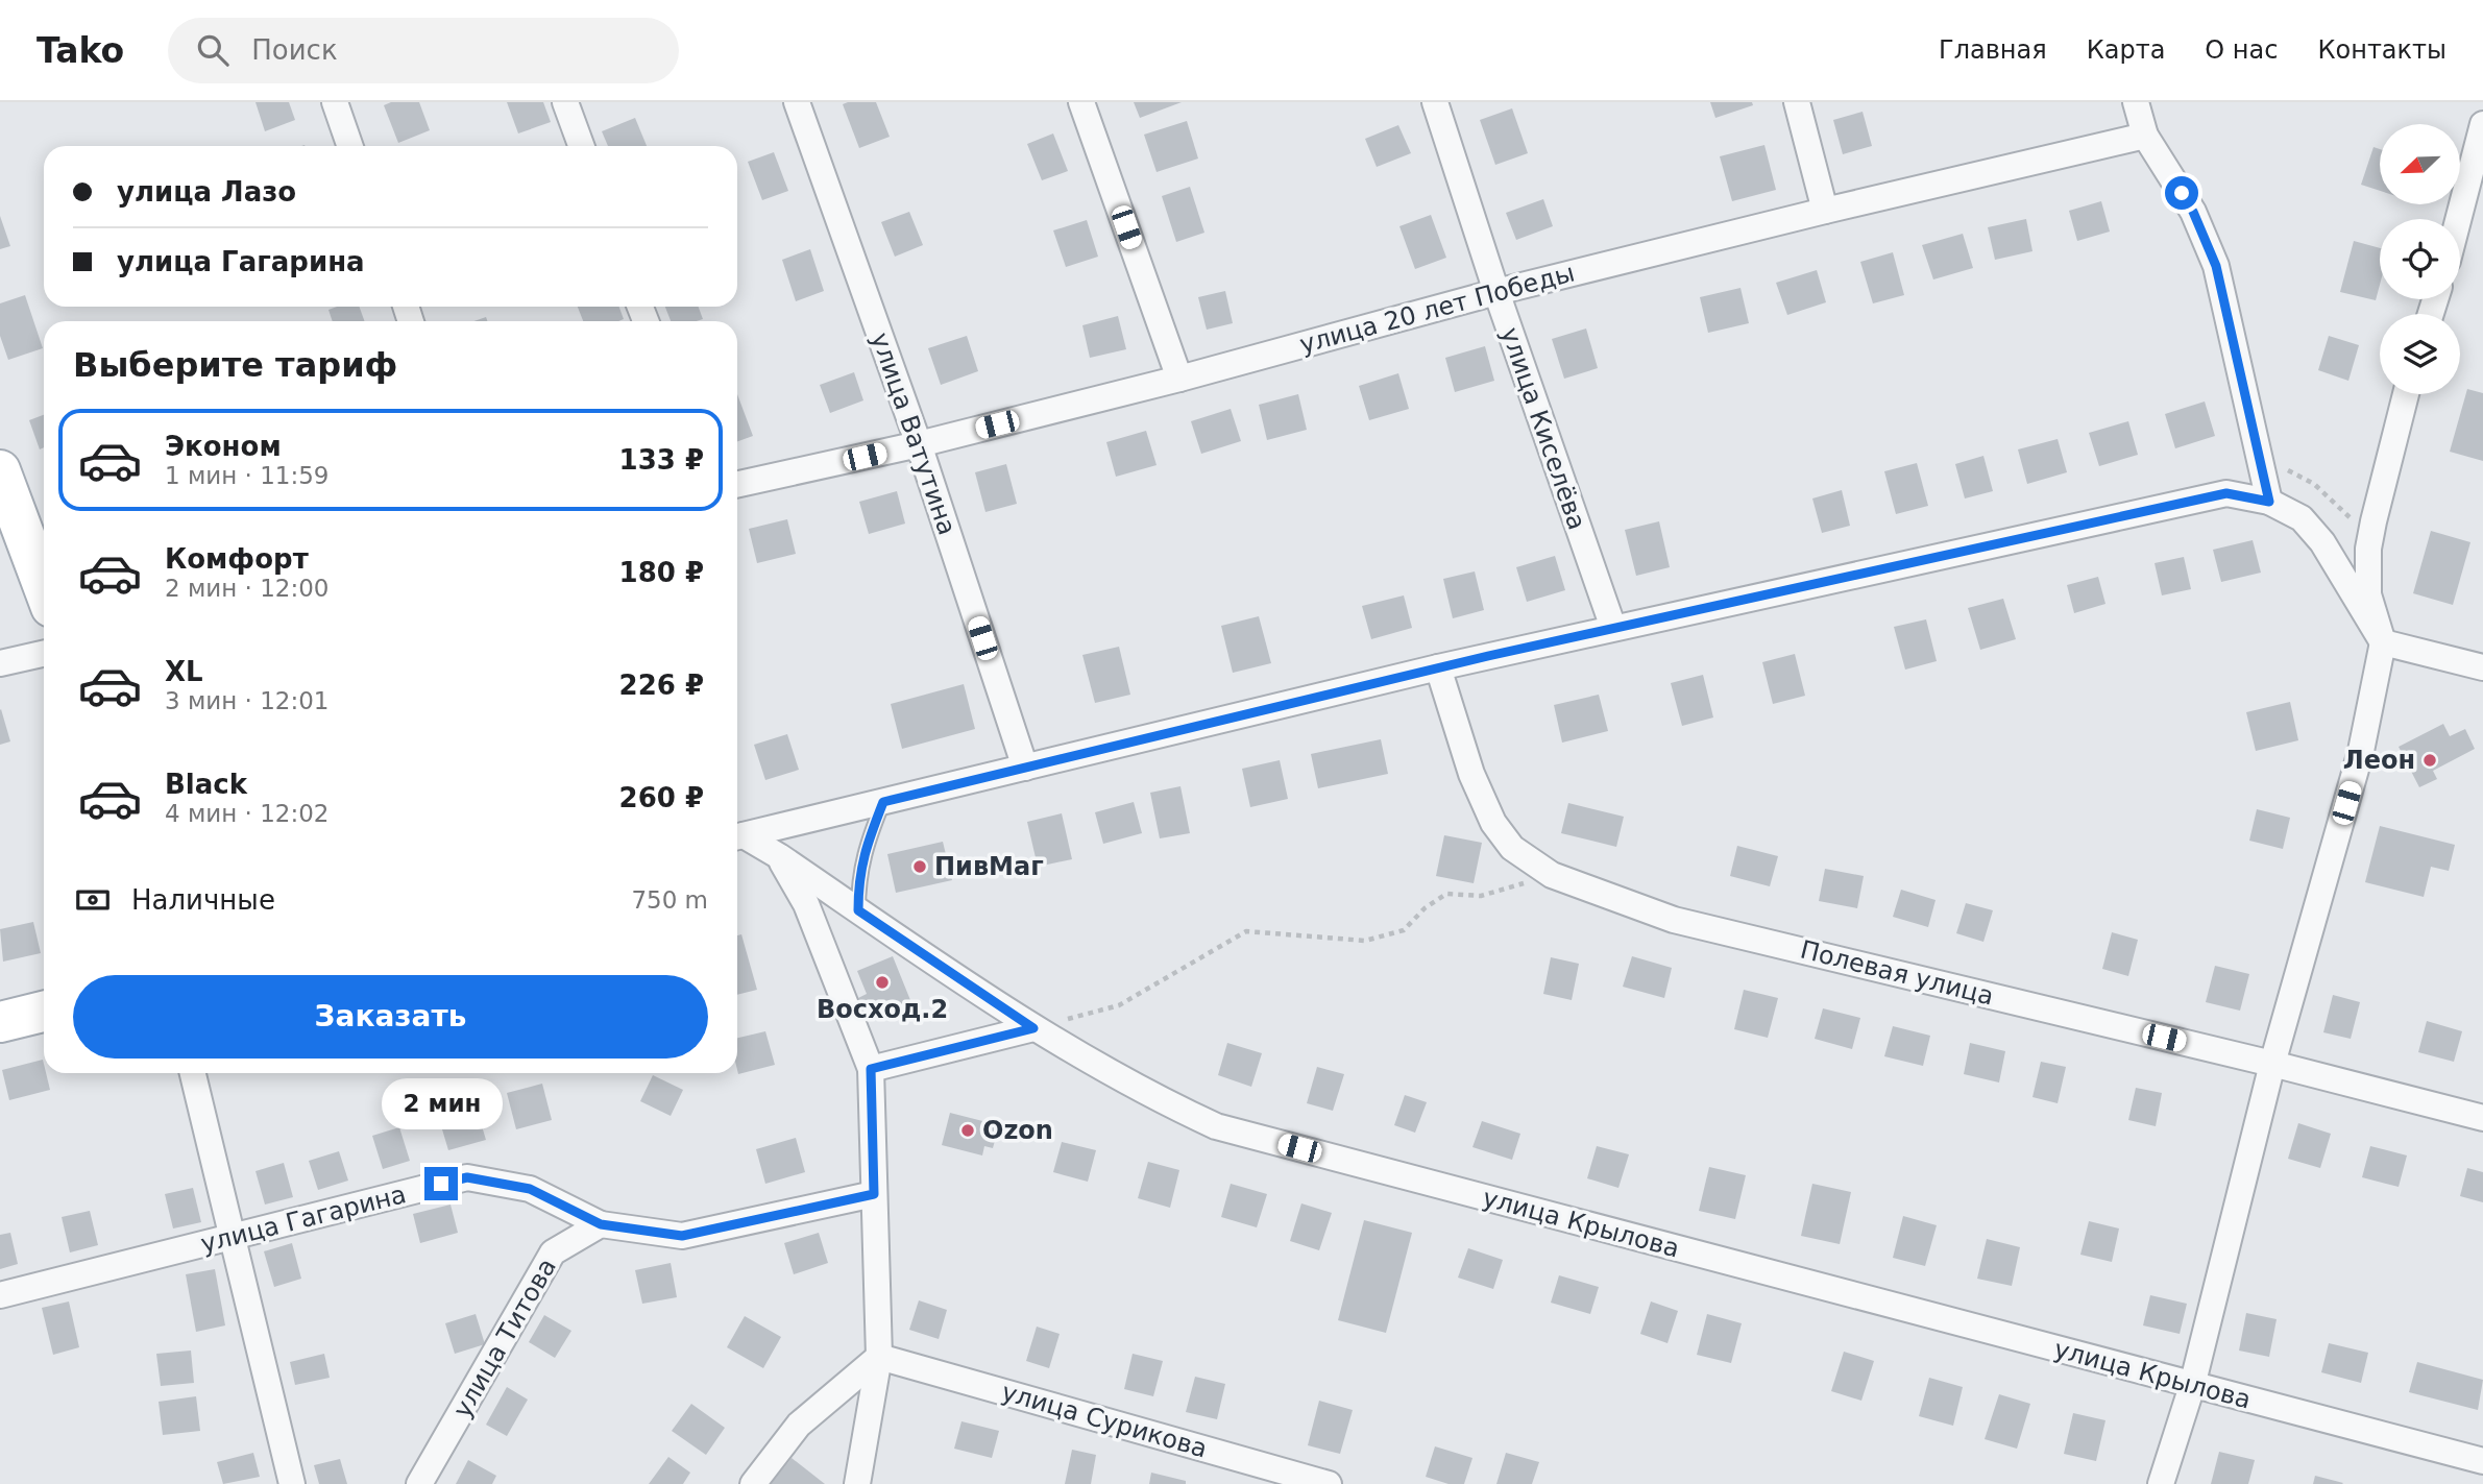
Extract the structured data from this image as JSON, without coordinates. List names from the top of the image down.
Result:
{
  "streets": {
    "street": [
      "улица 20 лет Победы",
      "улица Киселёва",
      "улица Ватутина",
      "Полевая улица",
      "улица Гагарина",
      "улица Крылова",
      "улица Титова",
      "улица Сурикова"
    ]
  },
  "crossings": [
    ["улица 20 лет Победы", "улица Киселёва"],
    ["улица 20 лет Победы", "улица Ватутина"],
    ["улица Гагарина", "улица Титова"]
  ],
  "places": [
    "Леон",
    "ПивМаг",
    "Восход.2",
    "Ozon"
  ],
  "north": "bottom left",
  "page": {
    "header": "Tako",
    "search": "Поиск",
    "nav": [
      "Главная",
      "Карта",
      "О нас",
      "Контакты"
    ],
    "banner": ["улица Лазо", "улица Гагарина"],
    "heading": "Выберите тариф",
    "list": [
      {
        "name": "Эконом",
        "note": "1 мин · 11:59",
        "value": "133 ₽"
      },
      {
        "name": "Комфорт",
        "note": "2 мин · 12:00",
        "value": "180 ₽"
      },
      {
        "name": "XL",
        "note": "3 мин · 12:01",
        "value": "226 ₽"
      },
      {
        "name": "Black",
        "note": "4 мин · 12:02",
        "value": "260 ₽"
      }
    ],
    "pay": ["Наличные", "750 m"],
    "buttons": "Заказать",
    "bubble": "2 мин"
  }
}
